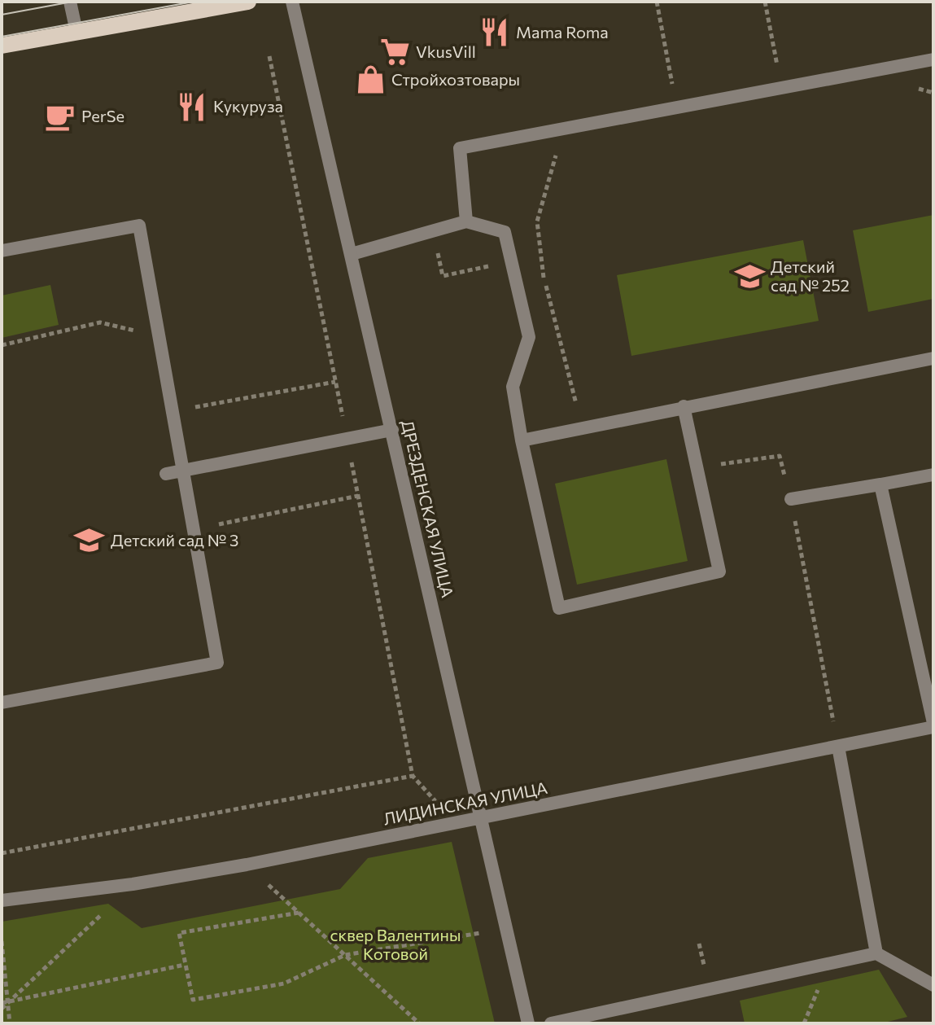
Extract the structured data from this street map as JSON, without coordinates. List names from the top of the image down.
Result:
{
  "streets": {
    "street": ["ДРЕЗДЕНСКАЯ УЛИЦА", "ЛИДИНСКАЯ УЛИЦА"]
  },
  "crossings": [
    ["ДРЕЗДЕНСКАЯ УЛИЦА", "ЛИДИНСКАЯ УЛИЦА"]
  ],
  "parks": ["сквер Валентины Котовой"],
  "places": {
    "restaurant": ["Mama Roma", "Кукуруза"],
    "supermarket": ["VkusVill"],
    "shop": ["Стройхозтовары"],
    "cafe": ["PerSe"],
    "school or university": ["Детский сад № 252", "Детский сад № 3"]
  }
}
